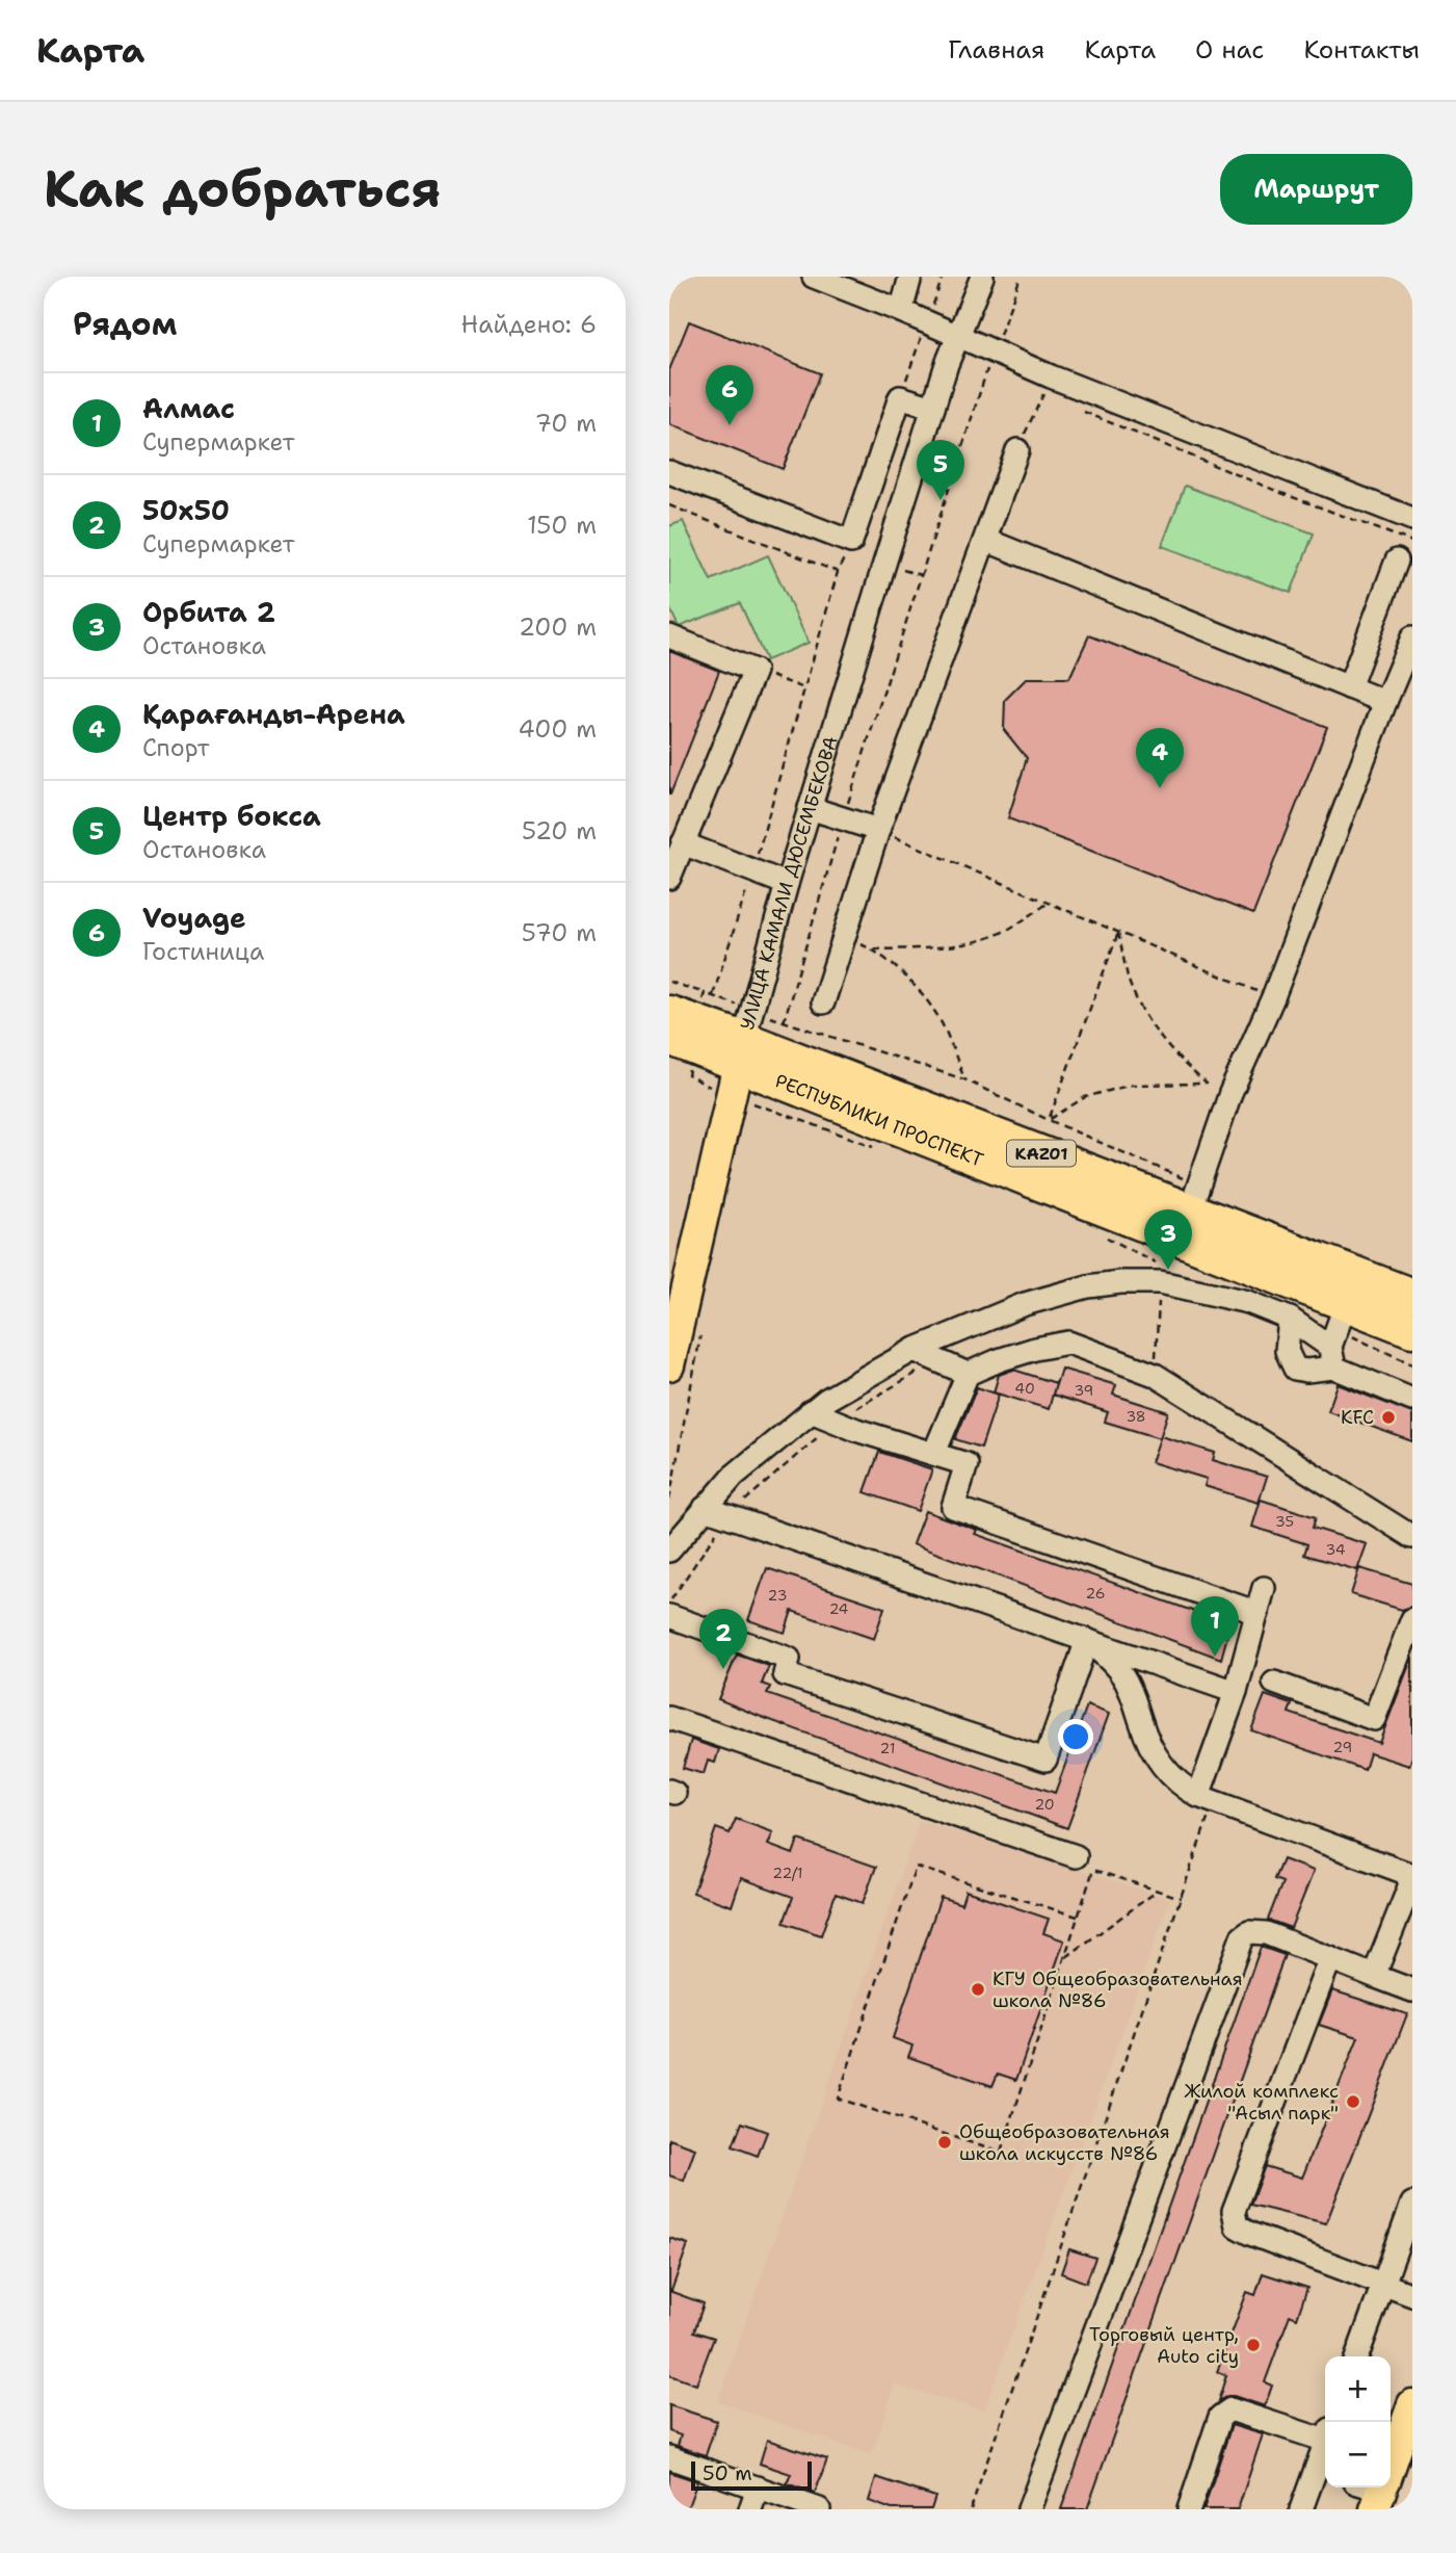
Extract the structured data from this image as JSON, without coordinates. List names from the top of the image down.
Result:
{
  "streets": {
    "highway": ["РЕСПУБЛИКИ ПРОСПЕКТ", "KАZ01"],
    "main road": ["УЛИЦА КАМАЛИ ДЮСЕМБЕКОВА"]
  },
  "crossings": [
    ["УЛИЦА КАМАЛИ ДЮСЕМБЕКОВА", "РЕСПУБЛИКИ ПРОСПЕКТ"]
  ],
  "places": [
    "KFC",
    "КГУ Общеобразовательная школа №86",
    "Жилой комплекс \"Асыл парк\"",
    "Общеобразовательная школа искусств №86",
    "Торговый центр, Auto city"
  ],
  "house_numbers": [
    "40",
    "39",
    "38",
    "35",
    "34",
    "26",
    "23",
    "24",
    "29",
    "21",
    "20",
    "22/1"
  ],
  "scale_bar": "50 m",
  "page": {
    "header": "Карта",
    "nav": [
      "Главная",
      "Карта",
      "О нас",
      "Контакты"
    ],
    "buttons": "Маршрут",
    "title": "Как добраться",
    "heading": ["Рядом", "Найдено: 6"],
    "pins": [
      "6",
      "5",
      "4",
      "3",
      "1",
      "2"
    ],
    "list": [
      {
        "mark": "1",
        "name": "Алмас",
        "note": "Супермаркет",
        "value": "70 m"
      },
      {
        "mark": "2",
        "name": "50х50",
        "note": "Супермаркет",
        "value": "150 m"
      },
      {
        "mark": "3",
        "name": "Орбита 2",
        "note": "Остановка",
        "value": "200 m"
      },
      {
        "mark": "4",
        "name": "Қарағанды-Арена",
        "note": "Спорт",
        "value": "400 m"
      },
      {
        "mark": "5",
        "name": "Центр бокса",
        "note": "Остановка",
        "value": "520 m"
      },
      {
        "mark": "6",
        "name": "Voyage",
        "note": "Гостиница",
        "value": "570 m"
      }
    ],
    "map_buttons": ["+", "−"],
    "scale": "50 m"
  }
}
